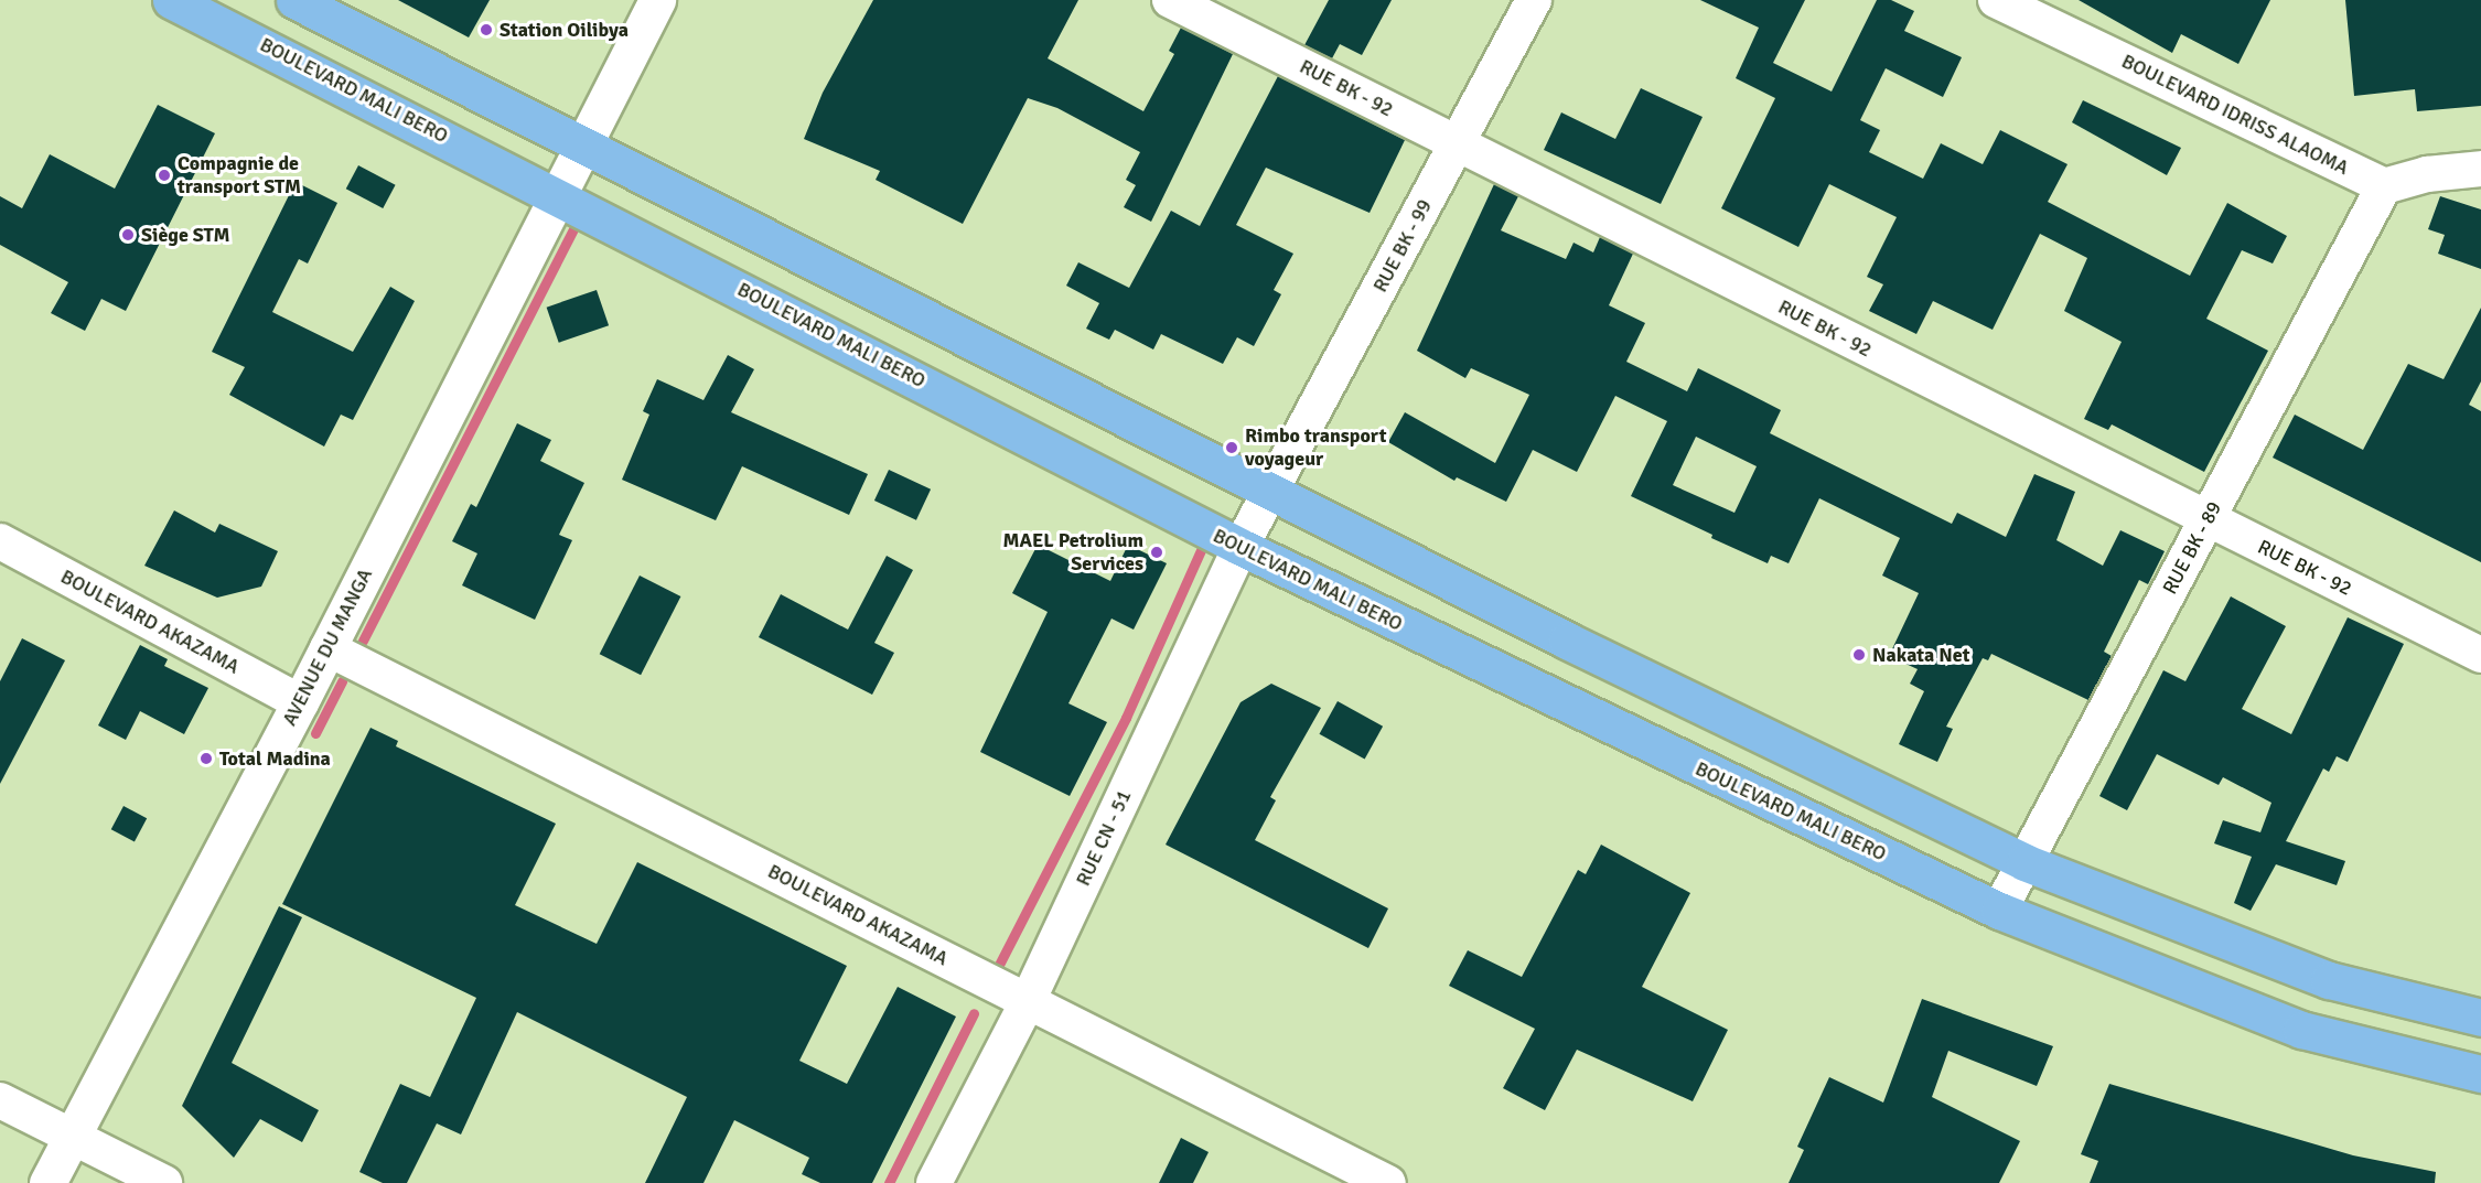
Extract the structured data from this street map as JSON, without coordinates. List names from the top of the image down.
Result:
{
  "streets": {
    "main road": ["BOULEVARD MALI BERO"],
    "street": [
      "RUE BK - 92",
      "BOULEVARD IDRISS ALAOMA",
      "RUE BK - 99",
      "RUE BK - 89",
      "BOULEVARD AKAZAMA",
      "AVENUE DU MANGA",
      "RUE CN - 51"
    ]
  },
  "crossings": [
    ["RUE BK - 92", "RUE BK - 99"],
    ["RUE BK - 92", "RUE BK - 89"],
    ["BOULEVARD MALI BERO", "RUE BK - 89"],
    ["BOULEVARD MALI BERO", "AVENUE DU MANGA"],
    ["BOULEVARD MALI BERO", "RUE CN - 51"],
    ["BOULEVARD IDRISS ALAOMA", "RUE BK - 89"],
    ["RUE BK - 99", "RUE CN - 51"],
    ["BOULEVARD AKAZAMA", "AVENUE DU MANGA"],
    ["BOULEVARD AKAZAMA", "RUE CN - 51"]
  ],
  "places": [
    "Station Oilibya",
    "Compagnie de transport STM",
    "Siège STM",
    "Rimbo transport voyageur",
    "MAEL Petrolium Services",
    "Nakata Net",
    "Total Madina"
  ]
}
